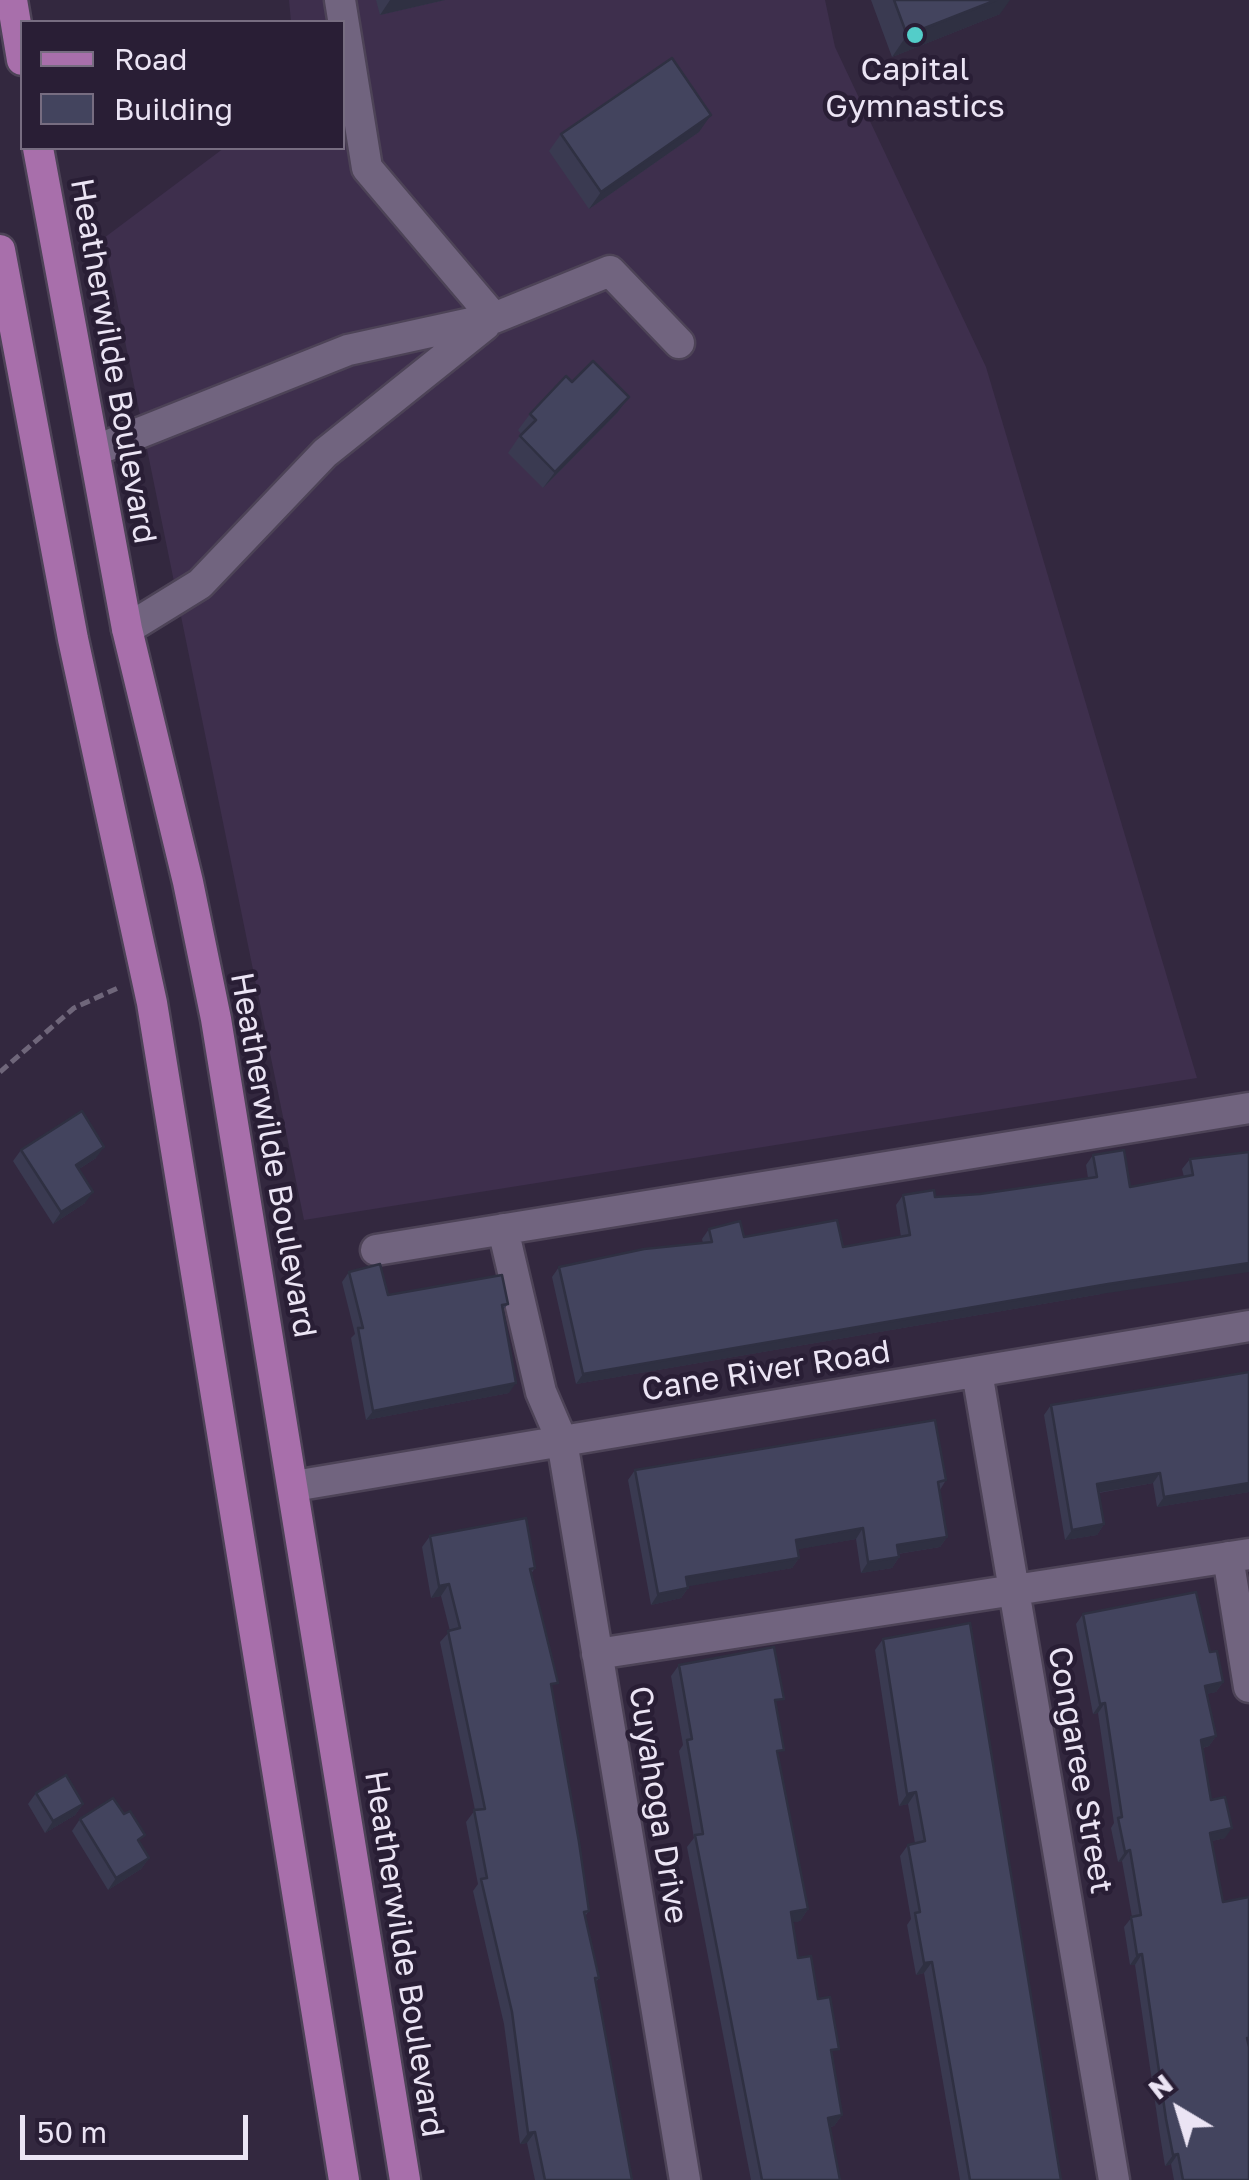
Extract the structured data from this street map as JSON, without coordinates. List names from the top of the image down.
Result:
{
  "streets": {
    "main road": ["Heatherwilde Boulevard"],
    "street": ["Cane River Road", "Congaree Street", "Cuyahoga Drive"]
  },
  "crossings": [
    ["Heatherwilde Boulevard", "Cane River Road"],
    ["Cane River Road", "Congaree Street"],
    ["Cane River Road", "Cuyahoga Drive"]
  ],
  "places": ["Capital Gymnastics"],
  "legend": ["Road", "Building"],
  "scale_bar": "50 m",
  "north": "top left"
}
